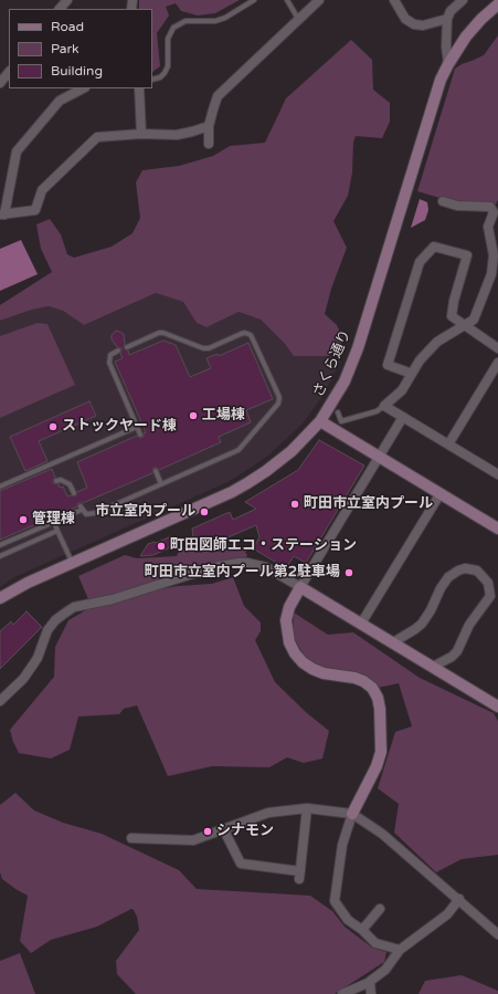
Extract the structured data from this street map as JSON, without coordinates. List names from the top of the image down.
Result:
{
  "streets": {
    "street": ["さくら通り"]
  },
  "places": [
    "工場棟",
    "ストックヤード棟",
    "町田市立室内プール",
    "市立室内プール",
    "管理棟",
    "町田図師エコ・ステーション",
    "町田市立室内プール第2駐車場",
    "シナモン"
  ],
  "legend": ["Road", "Park", "Building"]
}
